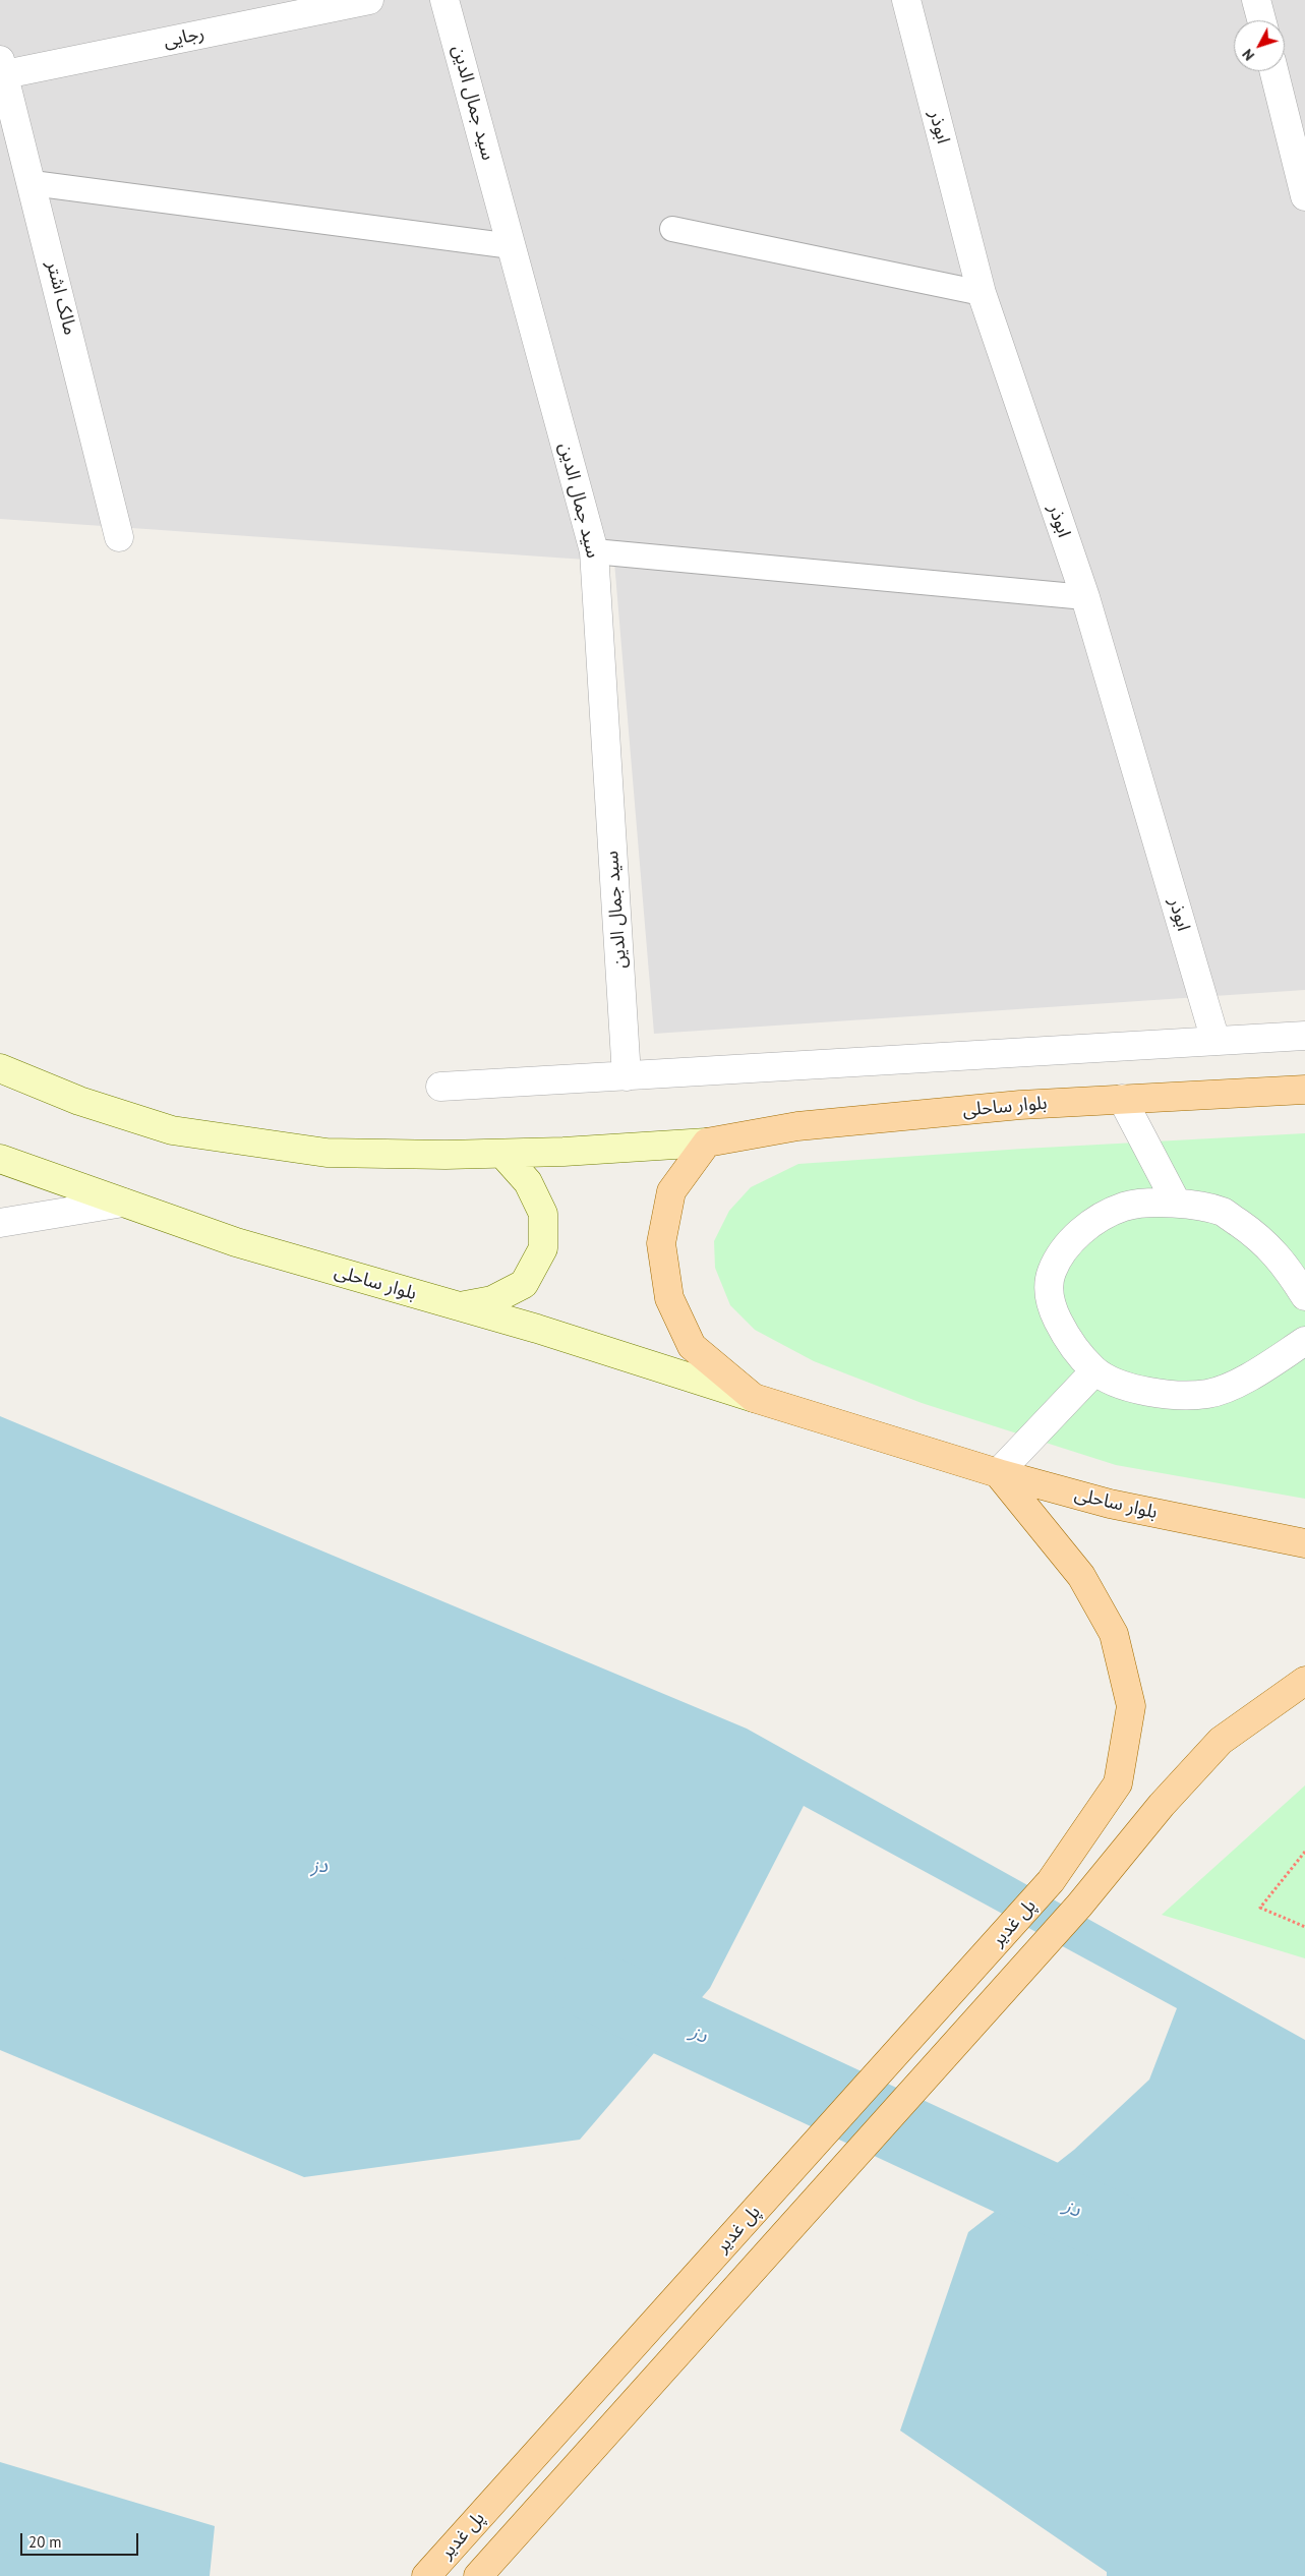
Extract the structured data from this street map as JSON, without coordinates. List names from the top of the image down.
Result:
{
  "streets": {
    "main road": ["بلوار ساحلی", "پل غدیر"],
    "street": [
      "رجایی",
      "سید جمال الدین",
      "ابوذر",
      "مالک اشتر"
    ]
  },
  "crossings": [
    ["رجایی", "مالک اشتر"],
    ["بلوار ساحلی", "پل غدیر"]
  ],
  "water": ["دز"],
  "scale_bar": "20 m",
  "north": "bottom left"
}
